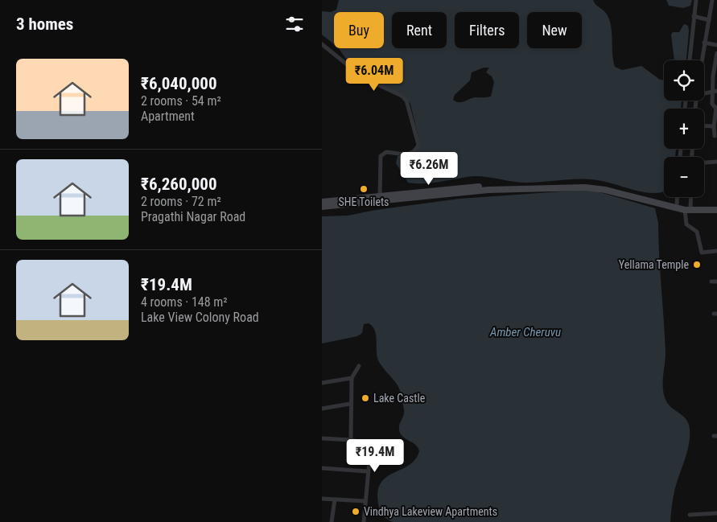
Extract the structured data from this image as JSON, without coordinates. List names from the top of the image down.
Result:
{
  "water": ["Amber Cheruvu"],
  "places": [
    "SHE Toilets",
    "Yellama Temple",
    "Lake Castle",
    "Vindhya Lakeview Apartments"
  ],
  "page": {
    "heading": "3 homes",
    "chip": [
      "Buy",
      "Rent",
      "Filters",
      "New"
    ],
    "list": [
      {
        "name": "₹6,040,000",
        "note": "2 rooms · 54 m² · Apartment"
      },
      {
        "name": "₹6,260,000",
        "note": "2 rooms · 72 m² · Pragathi Nagar Road"
      },
      {
        "name": "₹19.4M",
        "note": "4 rooms · 148 m² · Lake View Colony Road"
      }
    ],
    "price": ["₹6.04M", "₹6.26M", "₹19.4M"],
    "map_buttons": ["+", "−"]
  }
}
